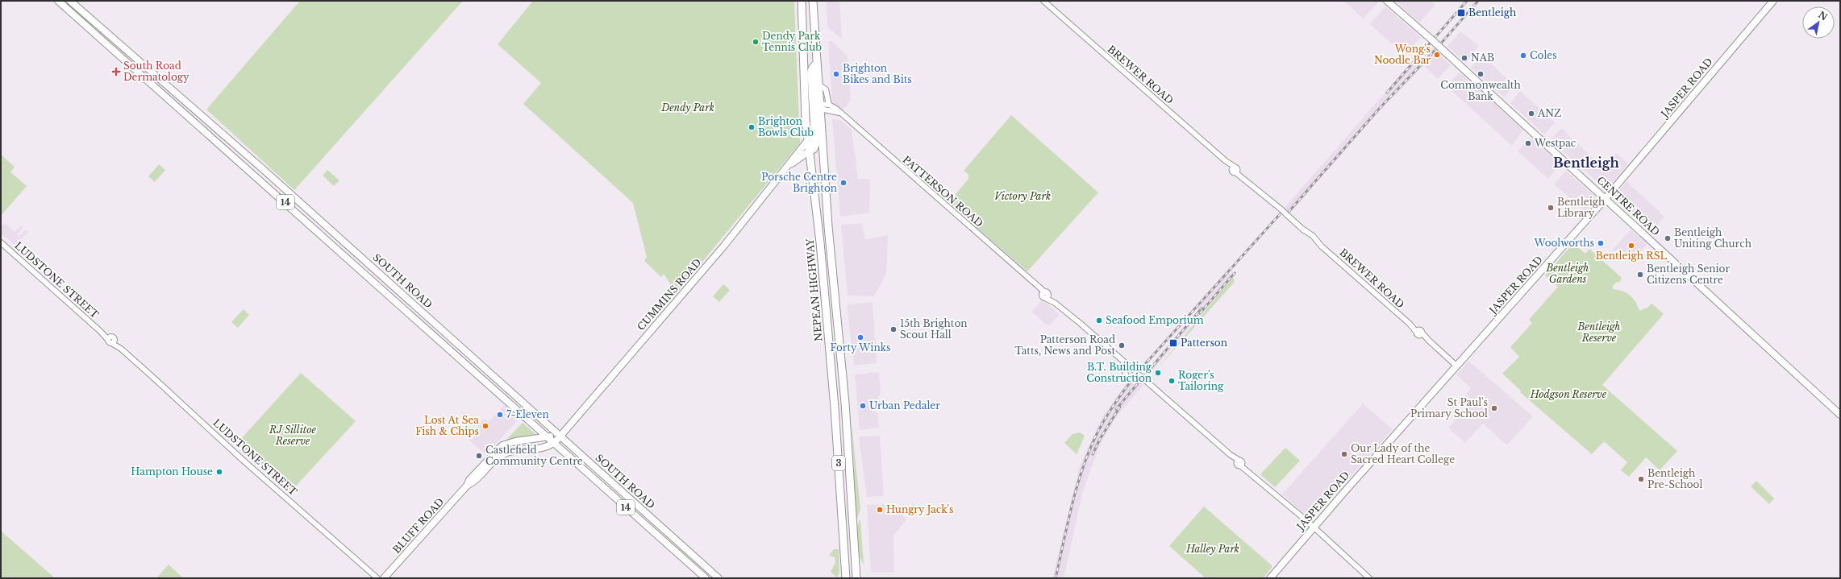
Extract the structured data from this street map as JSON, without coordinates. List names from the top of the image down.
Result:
{
  "streets": {
    "highway": ["NEPEAN HIGHWAY", "3"],
    "main road": [
      "JASPER ROAD",
      "14",
      "CENTRE ROAD",
      "SOUTH ROAD",
      "CUMMINS ROAD",
      "BLUFF ROAD"
    ],
    "street": ["BREWER ROAD", "PATTERSON ROAD", "LUDSTONE STREET"]
  },
  "crossings": [
    ["BREWER ROAD", "JASPER ROAD"],
    ["JASPER ROAD", "CENTRE ROAD"],
    ["SOUTH ROAD", "CUMMINS ROAD"],
    ["SOUTH ROAD", "BLUFF ROAD"],
    ["NEPEAN HIGHWAY", "CUMMINS ROAD"],
    ["CUMMINS ROAD", "BLUFF ROAD"]
  ],
  "districts": ["Bentleigh"],
  "parks": [
    "Dendy Park",
    "Victory Park",
    "Bentleigh Gardens",
    "Bentleigh Reserve",
    "Hodgson Reserve",
    "RJ Sillitoe Reserve",
    "Halley Park"
  ],
  "places": {
    "transit": ["Bentleigh", "Patterson"],
    "other": [
      "Dendy Park Tennis Club",
      "Wong's Noodle Bar",
      "Coles",
      "NAB",
      "Brighton Bikes and Bits",
      "Commonwealth Bank",
      "ANZ",
      "Brighton Bowls Club",
      "Westpac",
      "Porsche Centre Brighton",
      "Bentleigh Library",
      "Bentleigh Uniting Church",
      "Woolworths",
      "Bentleigh RSL",
      "Bentleigh Senior Citizens Centre",
      "Seafood Emporium",
      "15th Brighton Scout Hall",
      "Forty Winks",
      "Patterson Road Tatts, News and Post",
      "B.T. Building Construction",
      "Roger's Tailoring",
      "Urban Pedaler",
      "St Paul's Primary School",
      "7-Eleven",
      "Lost At Sea Fish & Chips",
      "Our Lady of the Sacred Heart College",
      "Castlefield Community Centre",
      "Hampton House",
      "Bentleigh Pre-School",
      "Hungry Jack's"
    ],
    "health": ["South Road Dermatology"]
  },
  "north": "top right"
}
